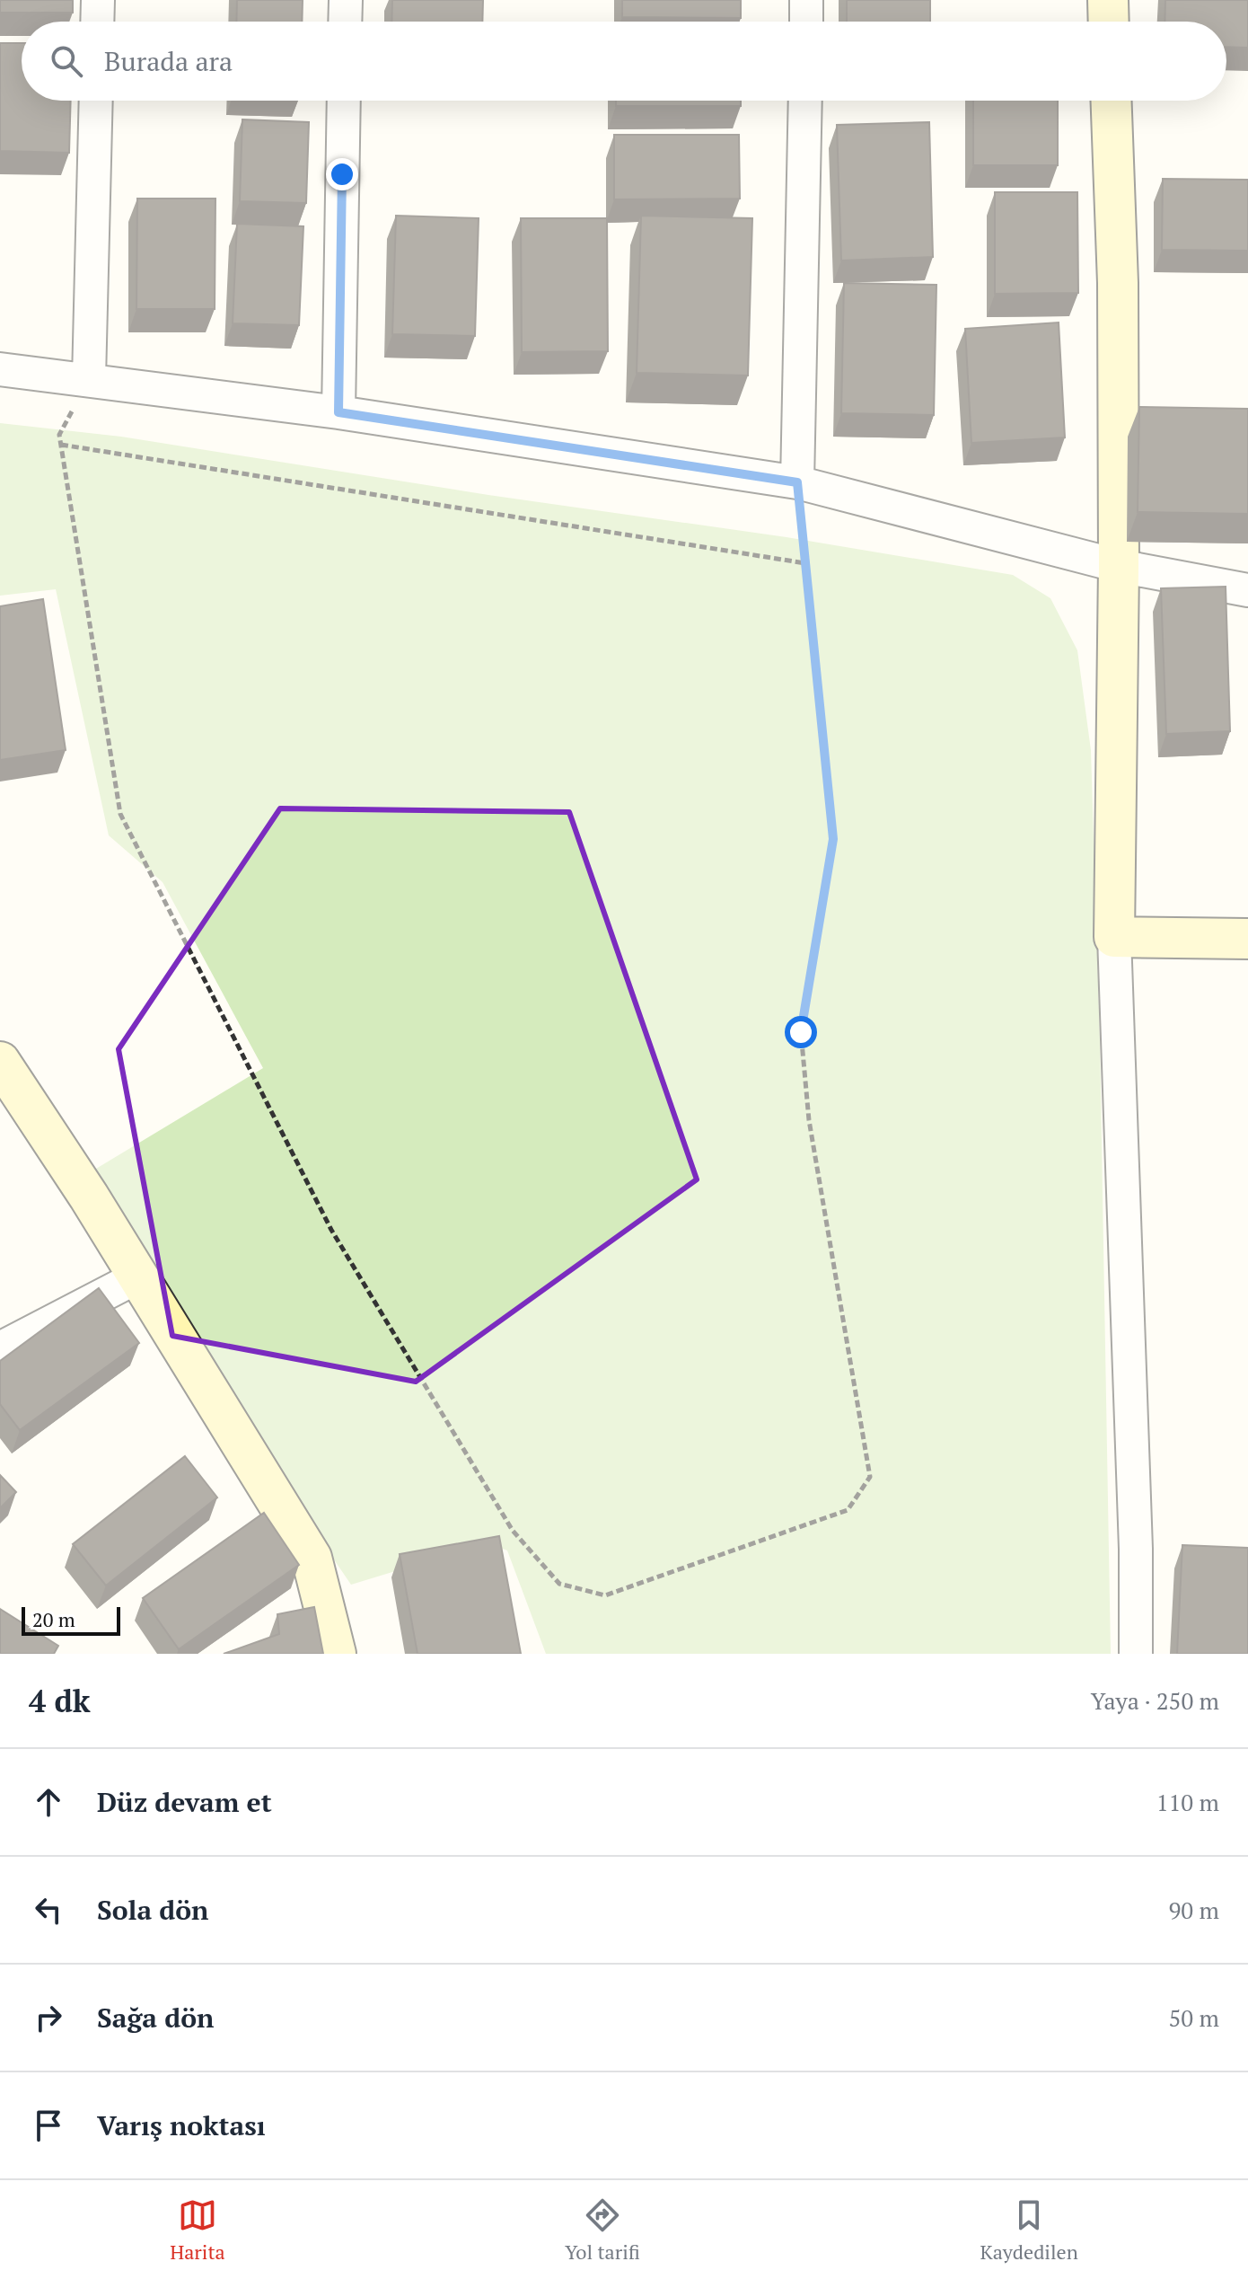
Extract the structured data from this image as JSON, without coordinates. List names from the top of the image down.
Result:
{
  "scale_bar": "20 m",
  "page": {
    "search": "Burada ara",
    "scale": "20 m",
    "heading": ["4 dk", "Yaya · 250 m"],
    "list": [
      ["Düz devam et", "110 m"],
      ["Sola dön", "90 m"],
      ["Sağa dön", "50 m"],
      "Varış noktası"
    ],
    "nav": ["Harita", "Yol tarifi", "Kaydedilen"]
  }
}
